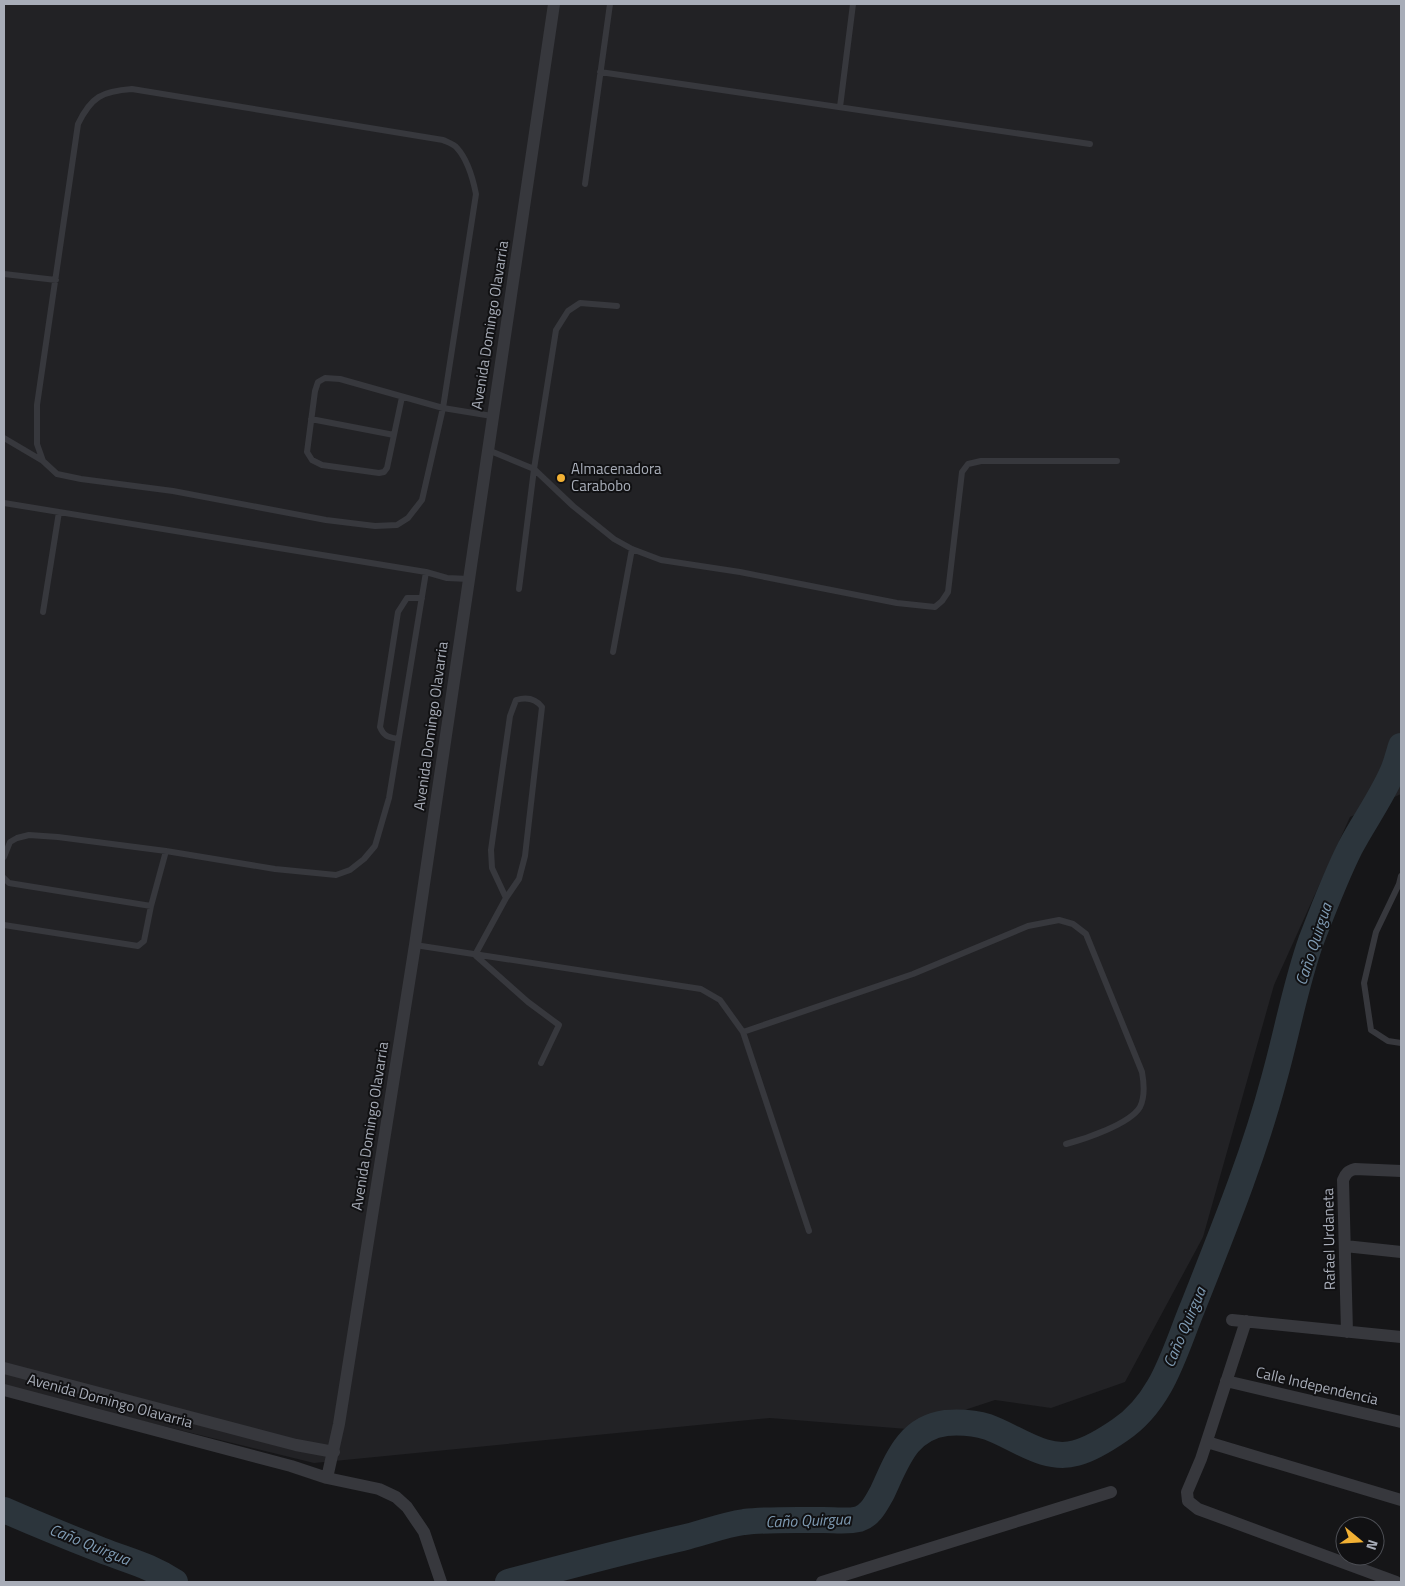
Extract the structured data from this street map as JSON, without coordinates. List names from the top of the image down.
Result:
{
  "streets": {
    "street": ["Avenida Domingo Olavarria", "Rafael Urdaneta", "Calle Independencia"]
  },
  "water": ["Caño Quirgua"],
  "places": ["Almacenadora Carabobo"],
  "north": "right"
}
